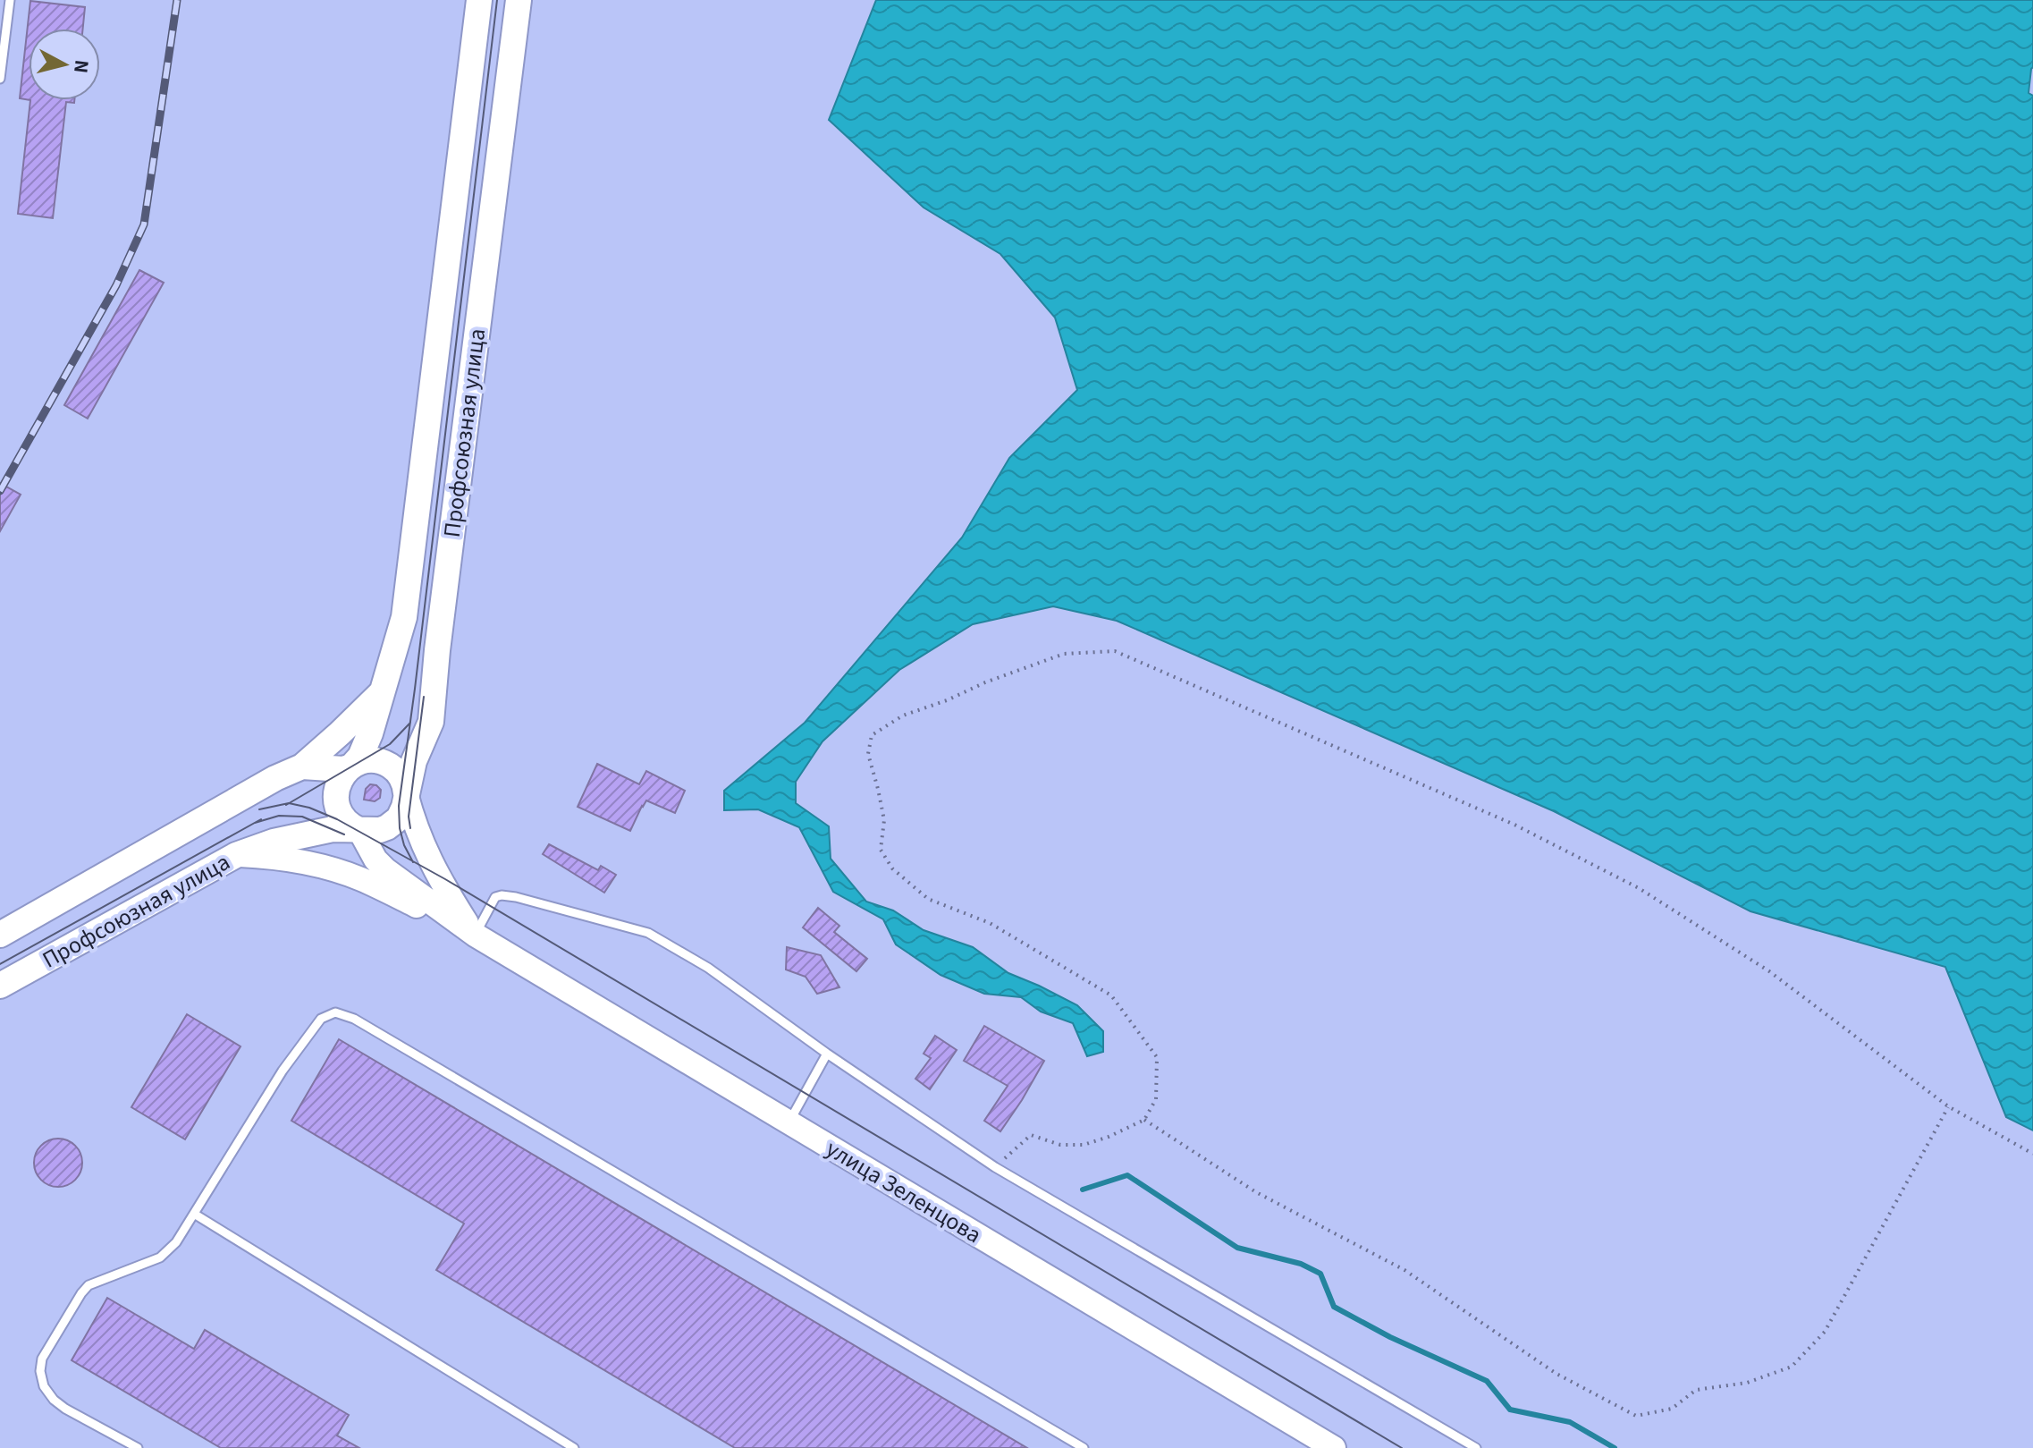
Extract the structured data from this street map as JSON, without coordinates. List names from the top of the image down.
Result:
{
  "streets": {
    "main road": ["Профсоюзная улица", "улица Зеленцова"]
  },
  "crossings": [
    ["Профсоюзная улица", "улица Зеленцова"]
  ],
  "north": "right"
}
